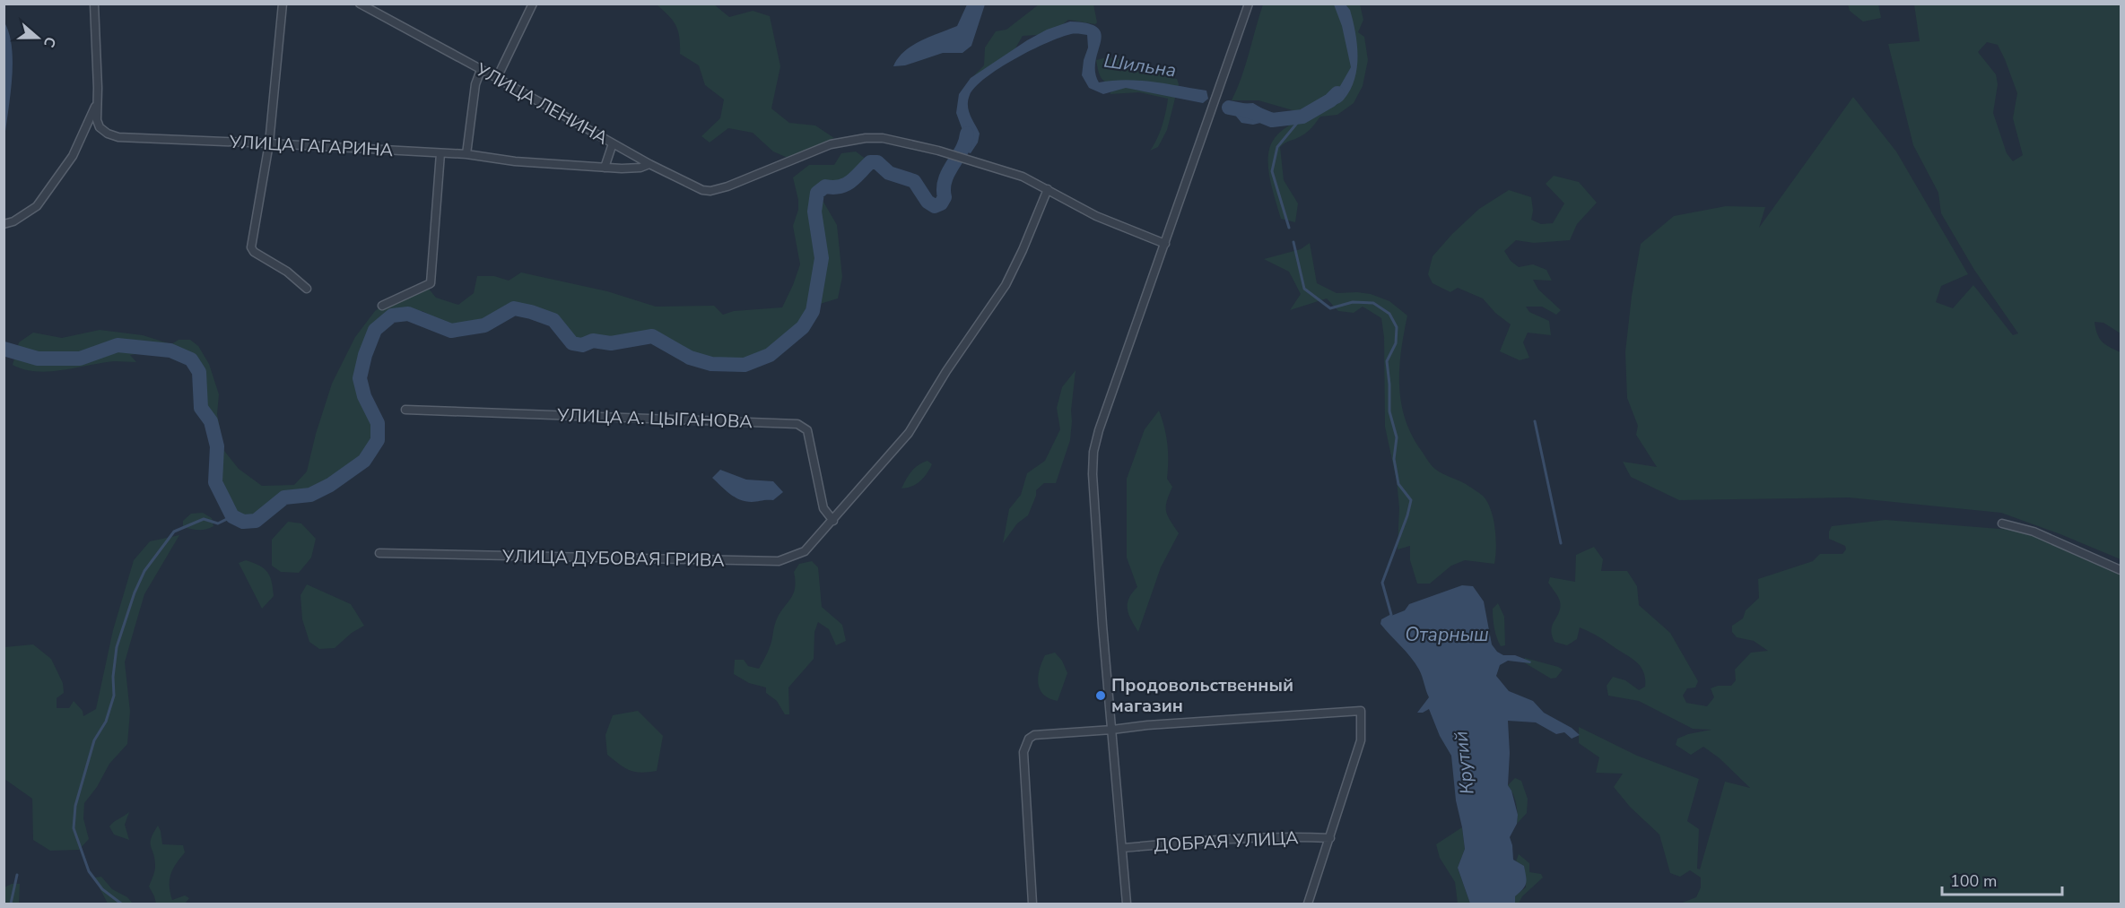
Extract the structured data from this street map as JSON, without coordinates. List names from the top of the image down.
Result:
{
  "streets": {
    "street": [
      "УЛИЦА ЛЕНИНА",
      "УЛИЦА ГАГАРИНА",
      "УЛИЦА А. ЦЫГАНОВА",
      "УЛИЦА ДУБОВАЯ ГРИВА",
      "ДОБРАЯ УЛИЦА"
    ]
  },
  "crossings": [
    ["УЛИЦА ЛЕНИНА", "УЛИЦА ГАГАРИНА"],
    ["УЛИЦА ЛЕНИНА", "УЛИЦА ДУБОВАЯ ГРИВА"],
    ["УЛИЦА А. ЦЫГАНОВА", "УЛИЦА ДУБОВАЯ ГРИВА"]
  ],
  "water": ["Шильна", "Отарныш", "Крутий"],
  "places": ["Продовольственный магазин"],
  "scale_bar": "100 m",
  "north": "right"
}
